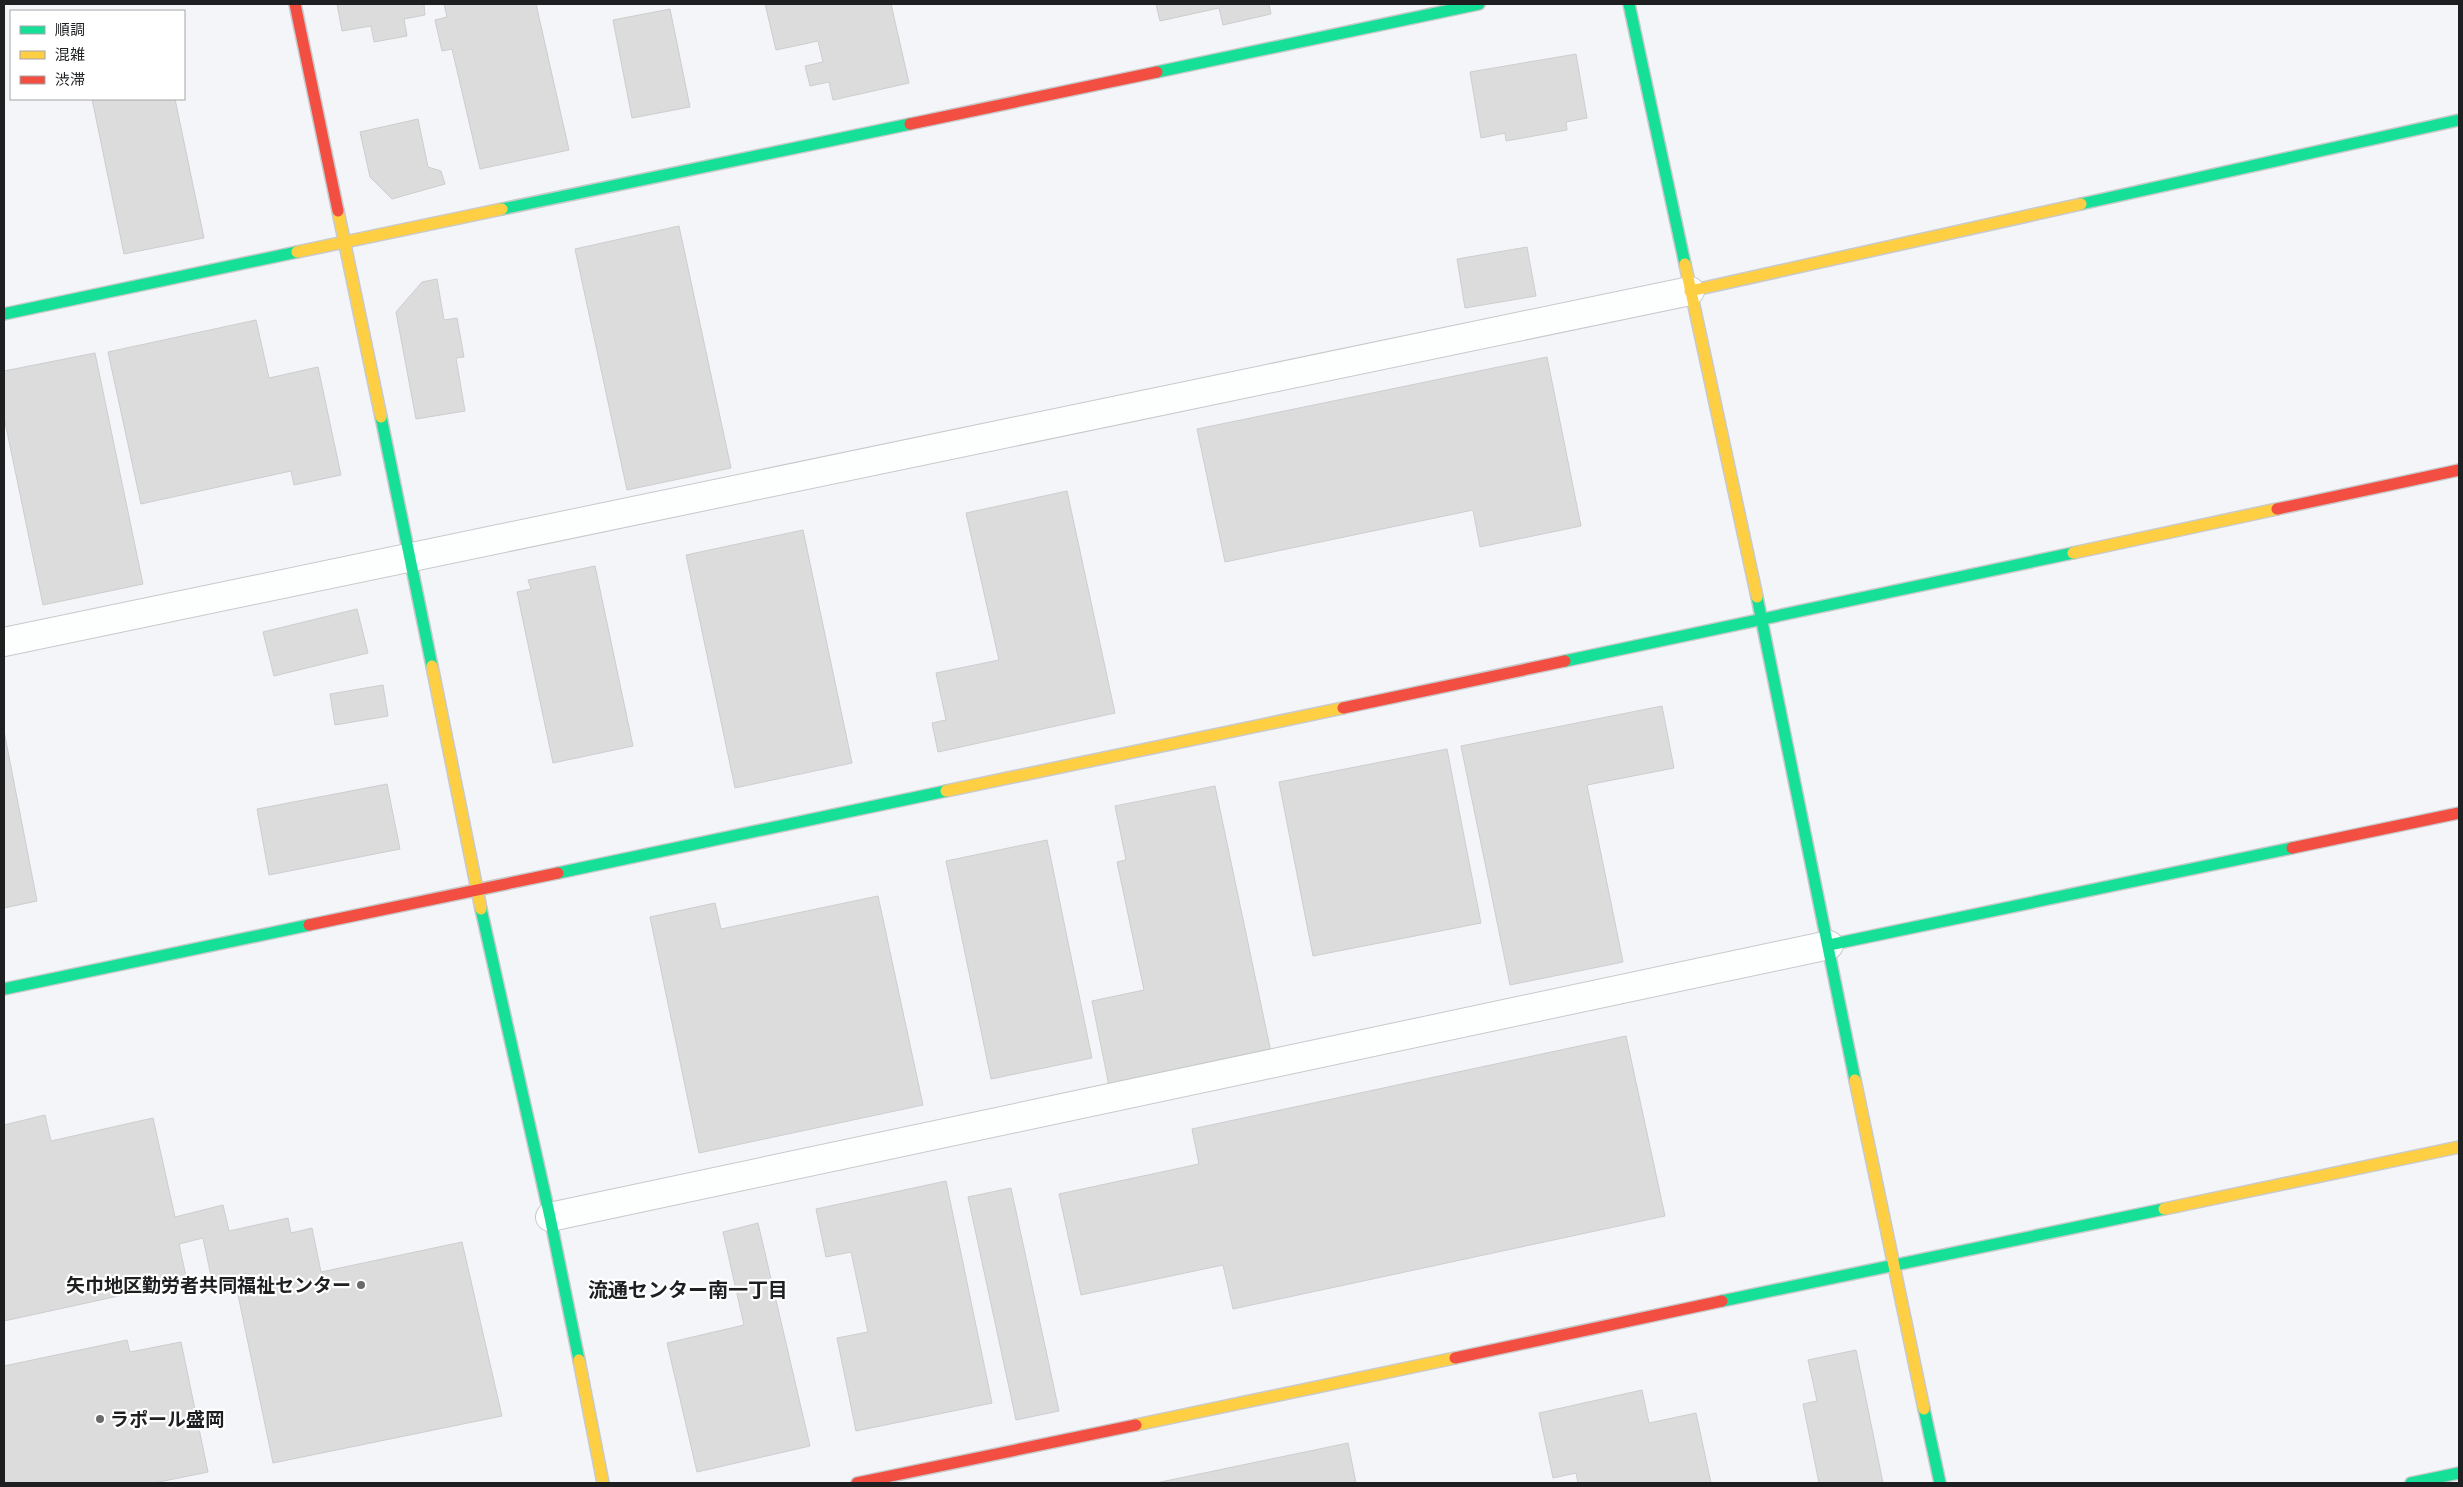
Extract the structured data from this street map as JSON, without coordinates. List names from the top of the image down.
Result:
{
  "districts": ["流通センター南一丁目"],
  "places": ["矢巾地区勤労者共同福祉センター", "ラポール盛岡"],
  "legend": ["順調", "混雑", "渋滞"]
}
